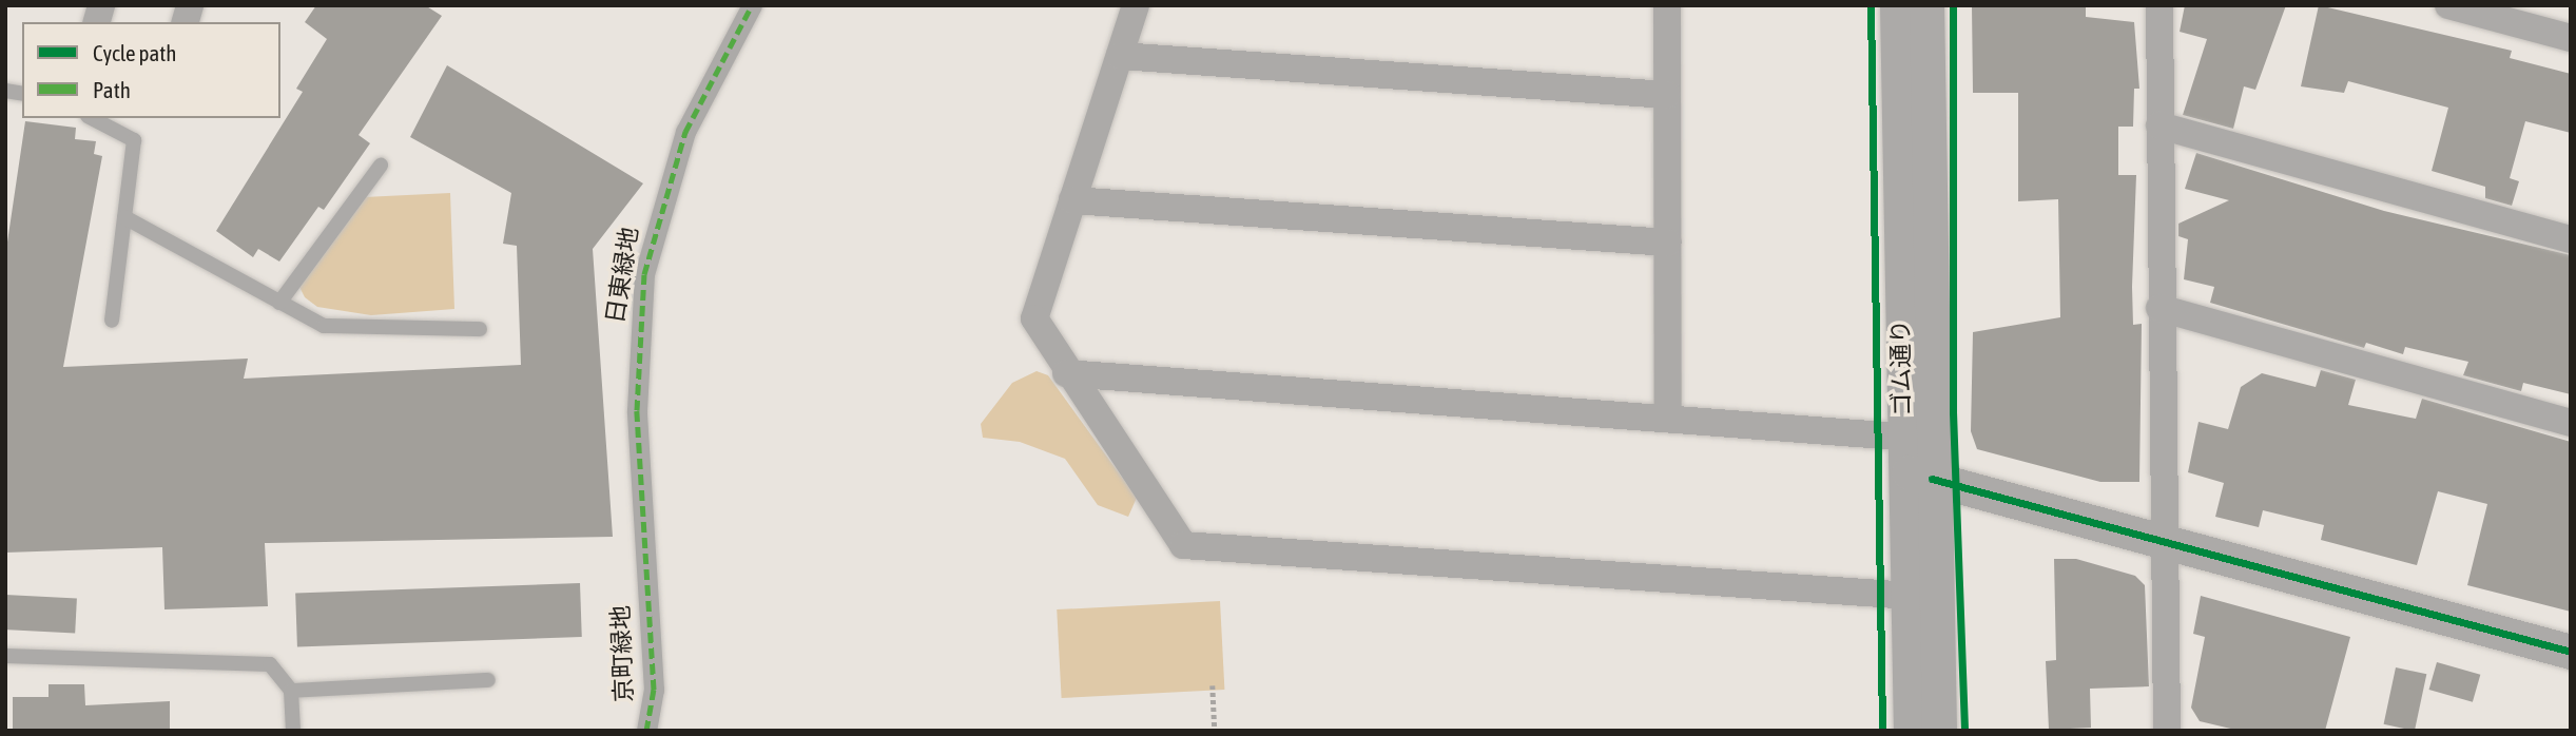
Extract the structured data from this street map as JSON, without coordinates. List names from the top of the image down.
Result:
{
  "streets": {
    "street": ["日東緑地", "ゴム通り", "京町緑地"]
  },
  "crossings": [
    ["日東緑地", "京町緑地"]
  ],
  "legend": ["Cycle path", "Path"]
}
